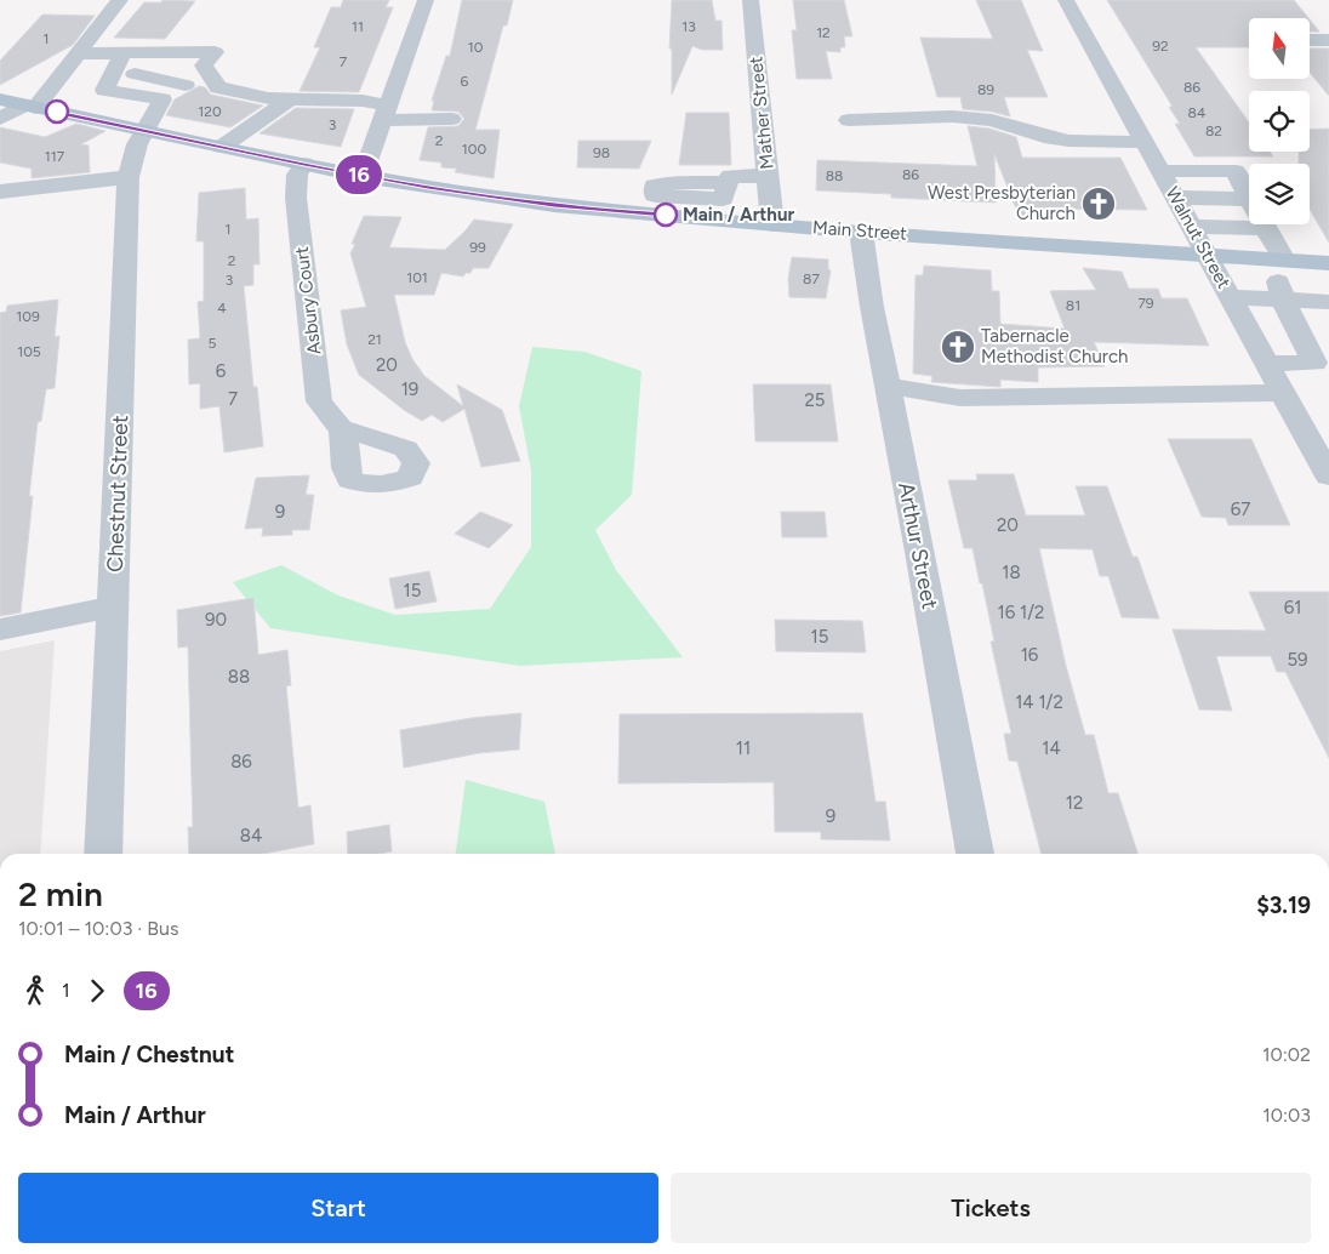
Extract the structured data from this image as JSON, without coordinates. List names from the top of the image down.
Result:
{
  "streets": {
    "main road": ["Main Street"],
    "street": [
      "Mather Street",
      "Walnut Street",
      "Asbury Court",
      "Chestnut Street",
      "Arthur Street"
    ]
  },
  "crossings": [
    ["Mather Street", "Main Street"],
    ["Main Street", "Walnut Street"],
    ["Main Street", "Asbury Court"],
    ["Main Street", "Chestnut Street"],
    ["Main Street", "Arthur Street"]
  ],
  "places": {
    "church": ["West Presbyterian Church", "Tabernacle Methodist Church"],
    "other": ["Main / Arthur"]
  },
  "lines": ["bus line 16"],
  "house_numbers": [
    "11",
    "13",
    "12",
    "1",
    "92",
    "10",
    "7",
    "6",
    "86",
    "89",
    "120",
    "84",
    "3",
    "82",
    "2",
    "100",
    "98",
    "117",
    "86",
    "88",
    "1",
    "99",
    "2",
    "101",
    "87",
    "3",
    "79",
    "81",
    "4",
    "109",
    "21",
    "5",
    "105",
    "20",
    "6",
    "19",
    "7",
    "25",
    "67",
    "9",
    "20",
    "18",
    "15",
    "61",
    "16 1/2",
    "90",
    "15",
    "16",
    "59",
    "88",
    "14 1/2",
    "11",
    "14",
    "86",
    "12",
    "9",
    "84"
  ],
  "north": "top",
  "page": {
    "on_map": "16",
    "heading": ["2 min", "10:01 – 10:03 · Bus", "$3.19"],
    "legs": ["1", "16"],
    "list": [
      {
        "name": "Main / Chestnut",
        "value": "10:02"
      },
      {
        "name": "Main / Arthur",
        "value": "10:03"
      }
    ],
    "buttons": ["Start", "Tickets"]
  }
}
